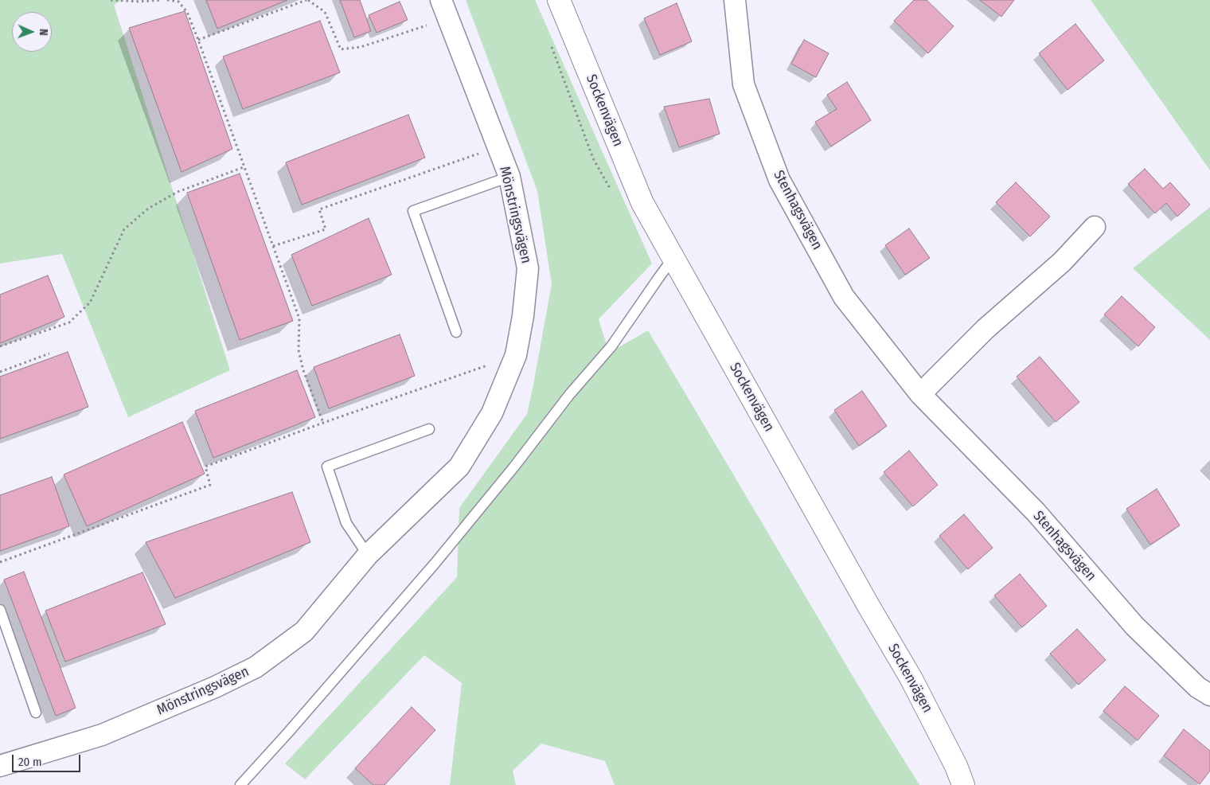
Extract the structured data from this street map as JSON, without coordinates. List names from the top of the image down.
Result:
{
  "streets": {
    "street": ["Sockenvägen", "Stenhagsvägen", "Mönstringsvägen"]
  },
  "scale_bar": "20 m",
  "north": "right"
}
